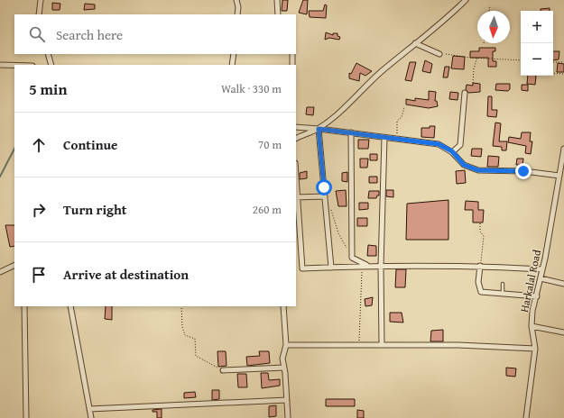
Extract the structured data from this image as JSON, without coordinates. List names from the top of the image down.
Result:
{
  "streets": {
    "street": ["Harkalal Road"]
  },
  "north": "bottom",
  "page": {
    "map_buttons": ["+", "−"],
    "search": "Search here",
    "heading": ["5 min", "Walk · 330 m"],
    "list": [
      ["Continue", "70 m"],
      ["Turn right", "260 m"],
      "Arrive at destination"
    ]
  }
}
